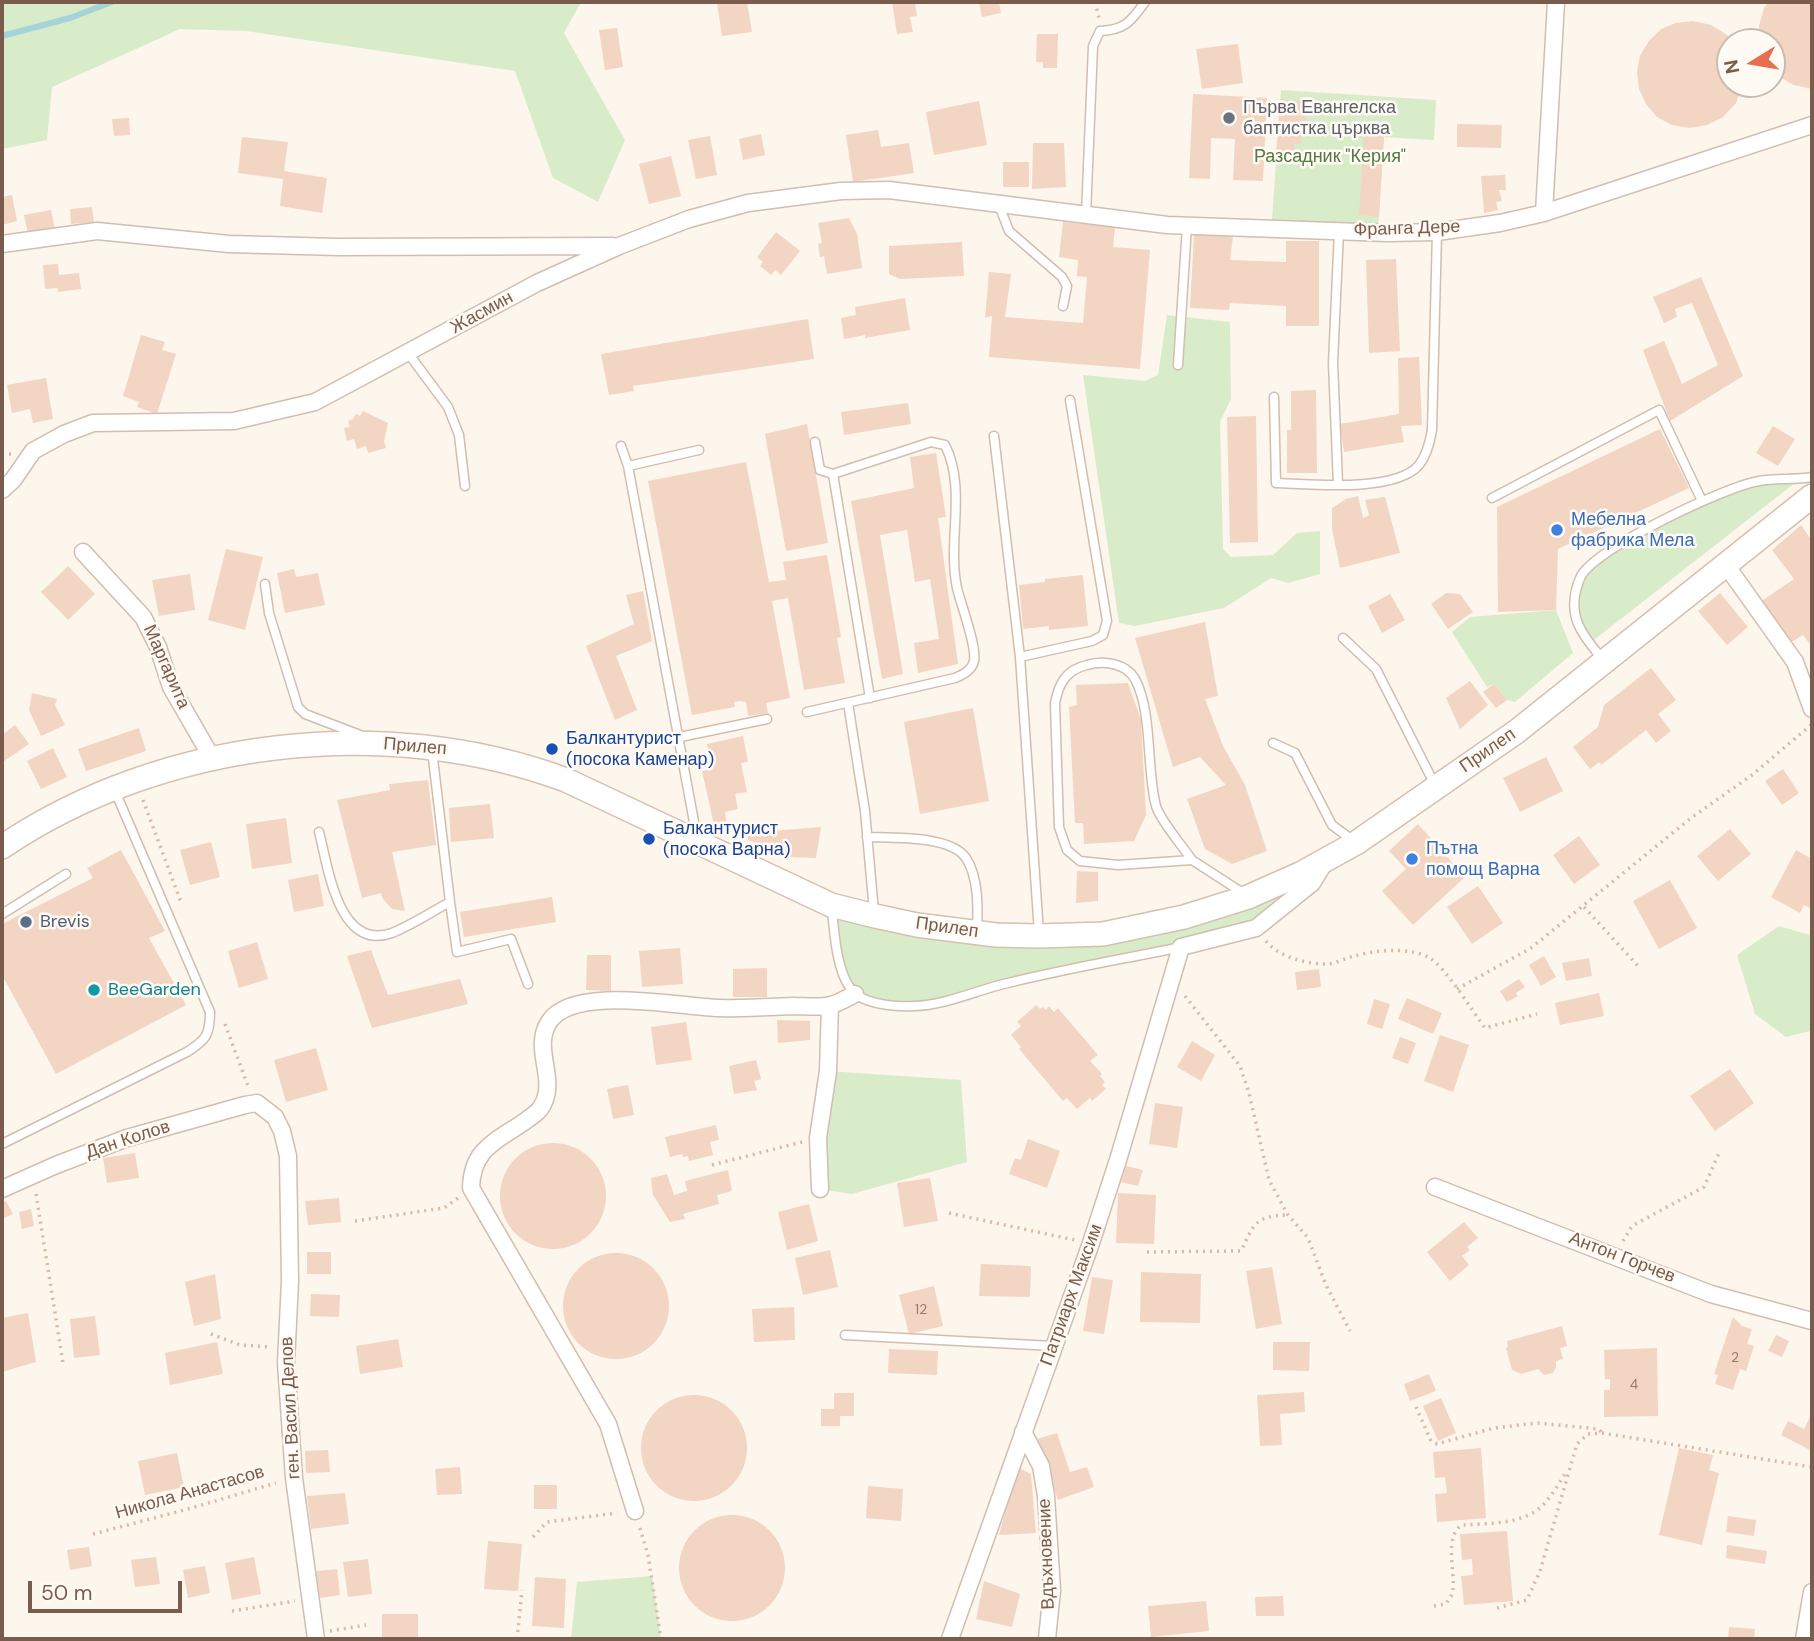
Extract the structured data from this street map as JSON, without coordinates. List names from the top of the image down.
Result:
{
  "streets": {
    "street": [
      "Франга Дере",
      "Жасмин",
      "Маргарита",
      "Прилеп",
      "Дан Колов",
      "Антон Горчев",
      "Патриарх Максим",
      "ген. Васил Делов",
      "Вдъхновение"
    ],
    "path": ["Никола Анастасов"]
  },
  "crossings": [
    ["Франга Дере", "Жасмин"],
    ["Маргарита", "Прилеп"],
    ["Дан Колов", "ген. Васил Делов"],
    ["Патриарх Максим", "Вдъхновение"],
    ["ген. Васил Делов", "Никола Анастасов"]
  ],
  "parks": ["Разсадник \"Керия\""],
  "places": [
    "Първа Евангелска баптистка църква",
    "Мебелна фабрика Мела",
    "Балкантурист (посока Каменар)",
    "Балкантурист (посока Варна)",
    "Пътна помощ Варна",
    "Brevis",
    "BeeGarden"
  ],
  "house_numbers": ["12", "2", "4"],
  "scale_bar": "50 m",
  "north": "left"
}
